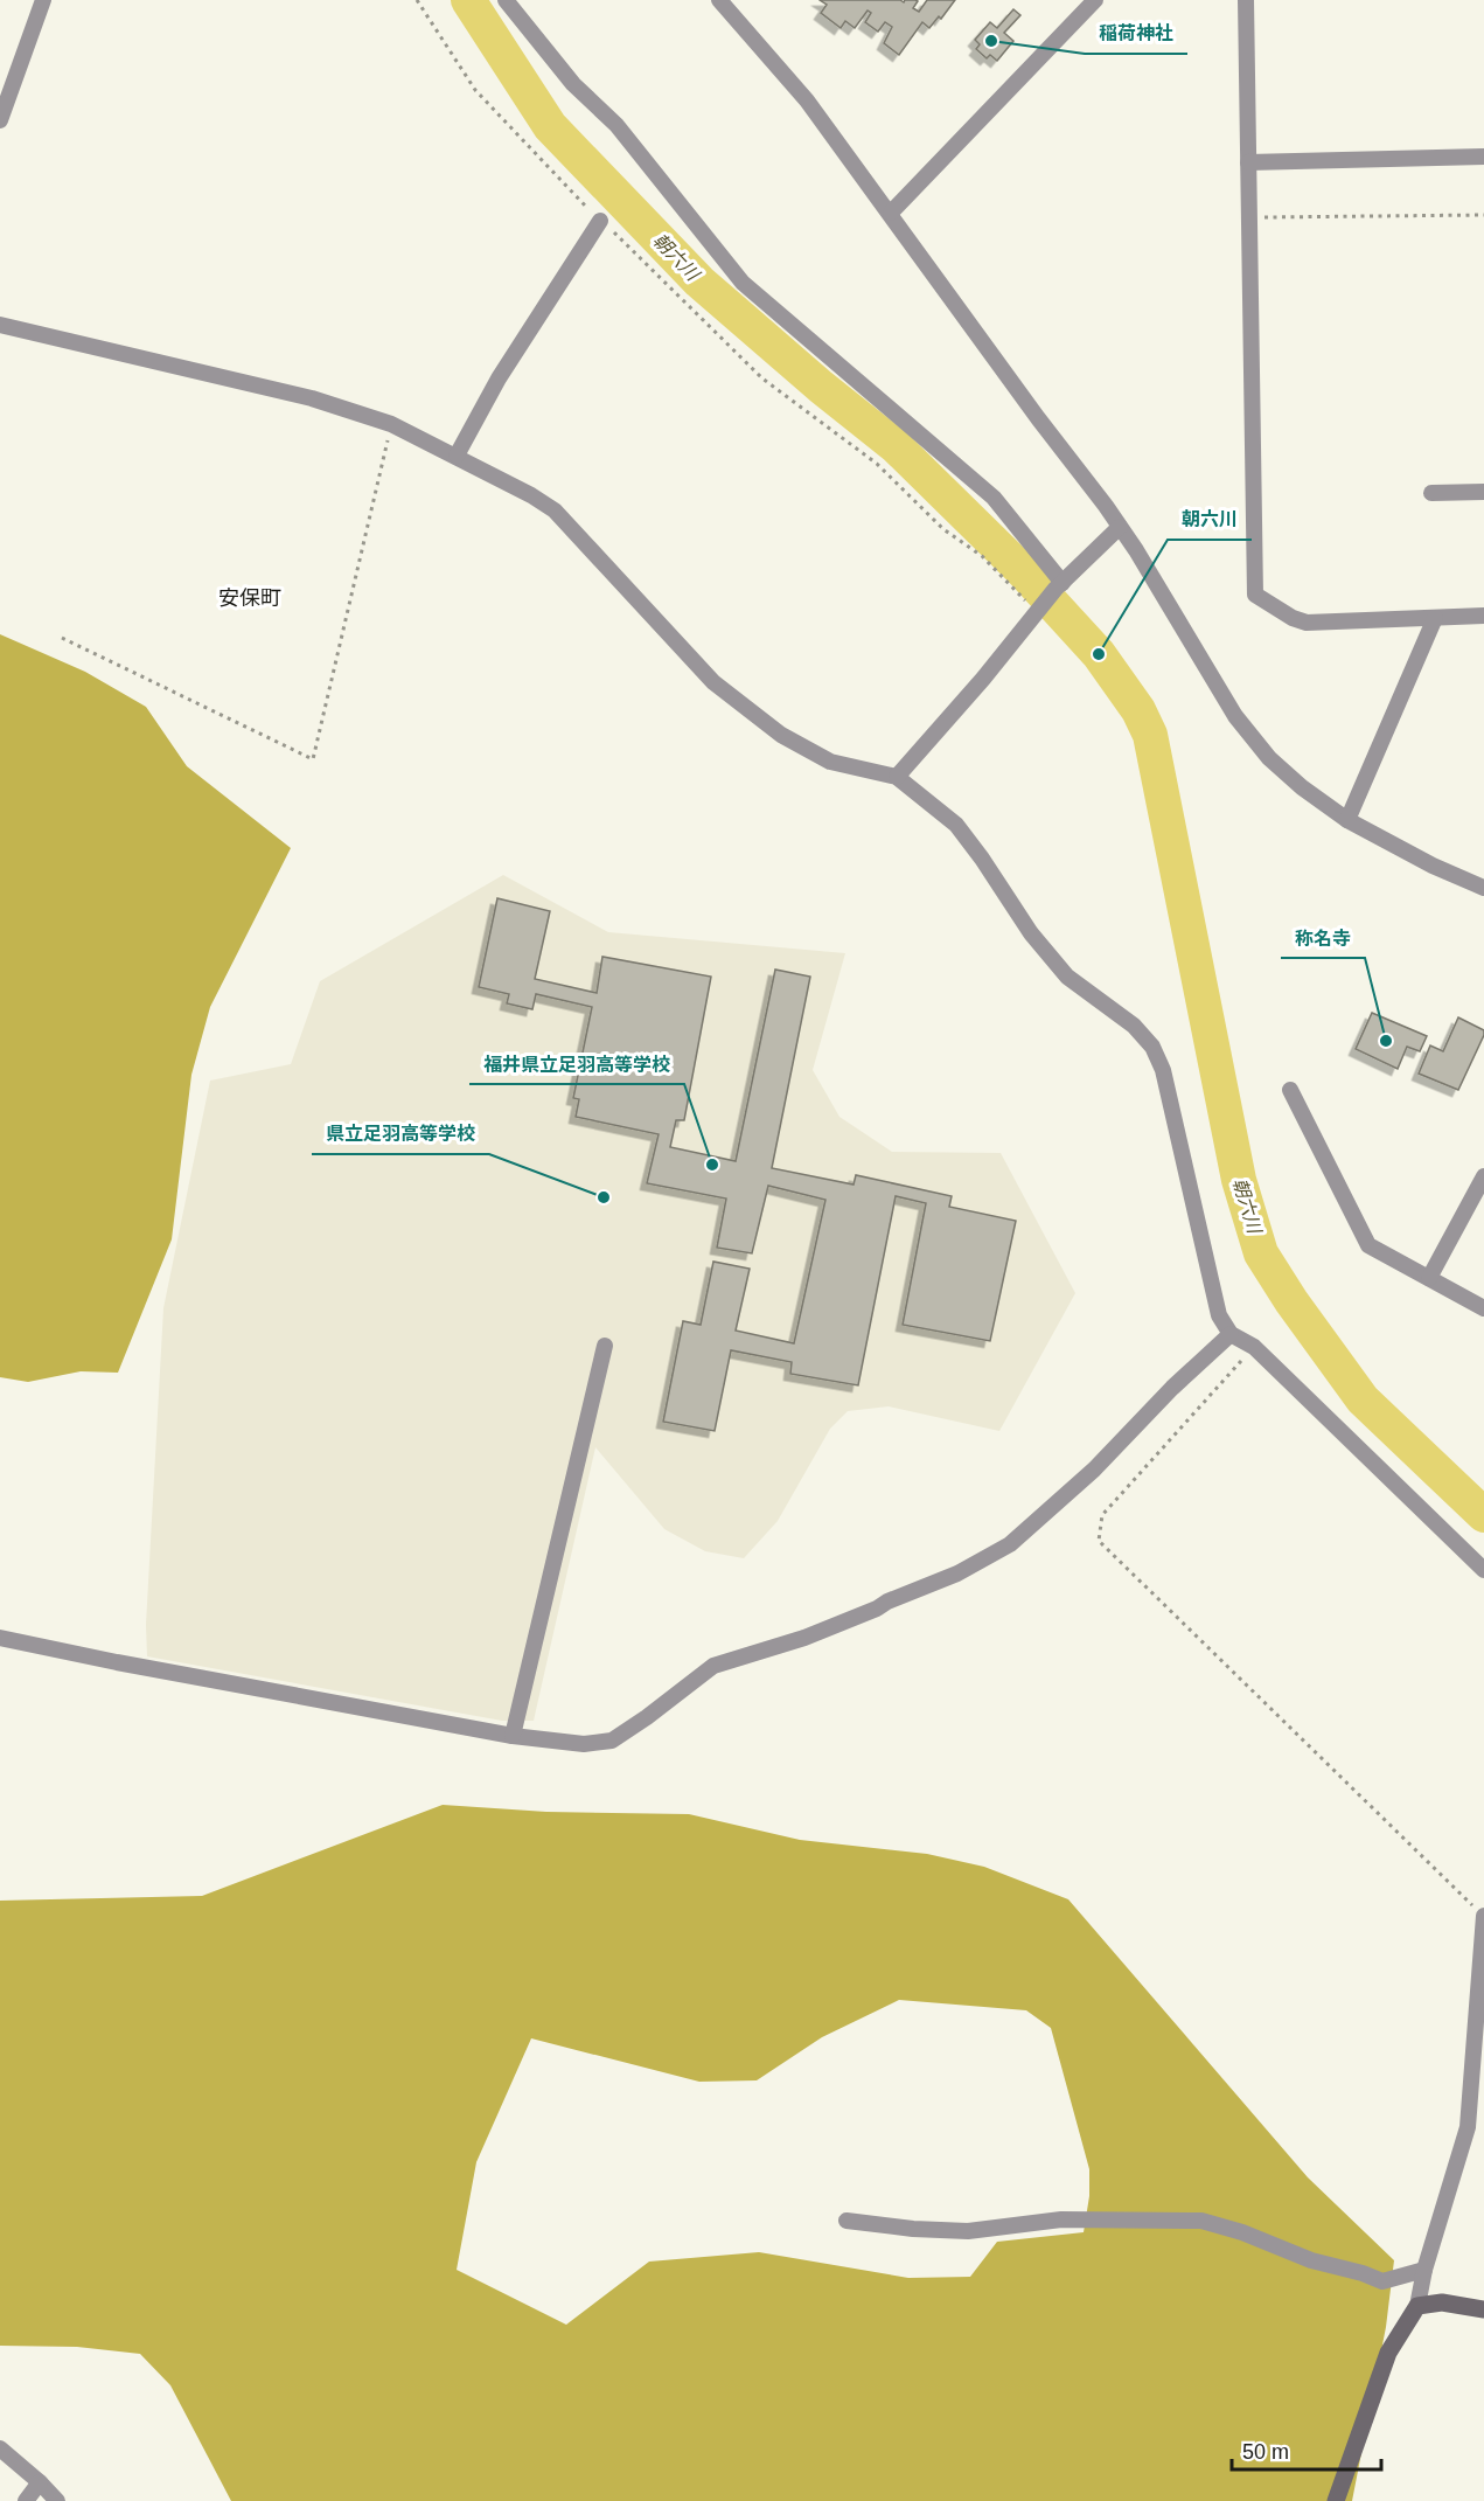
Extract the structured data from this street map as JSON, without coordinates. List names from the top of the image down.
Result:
{
  "districts": ["安保町"],
  "water": ["朝六川"],
  "places": [
    "稲荷神社",
    "朝六川",
    "称名寺",
    "福井県立足羽高等学校",
    "県立足羽高等学校"
  ],
  "scale_bar": "50 m"
}
